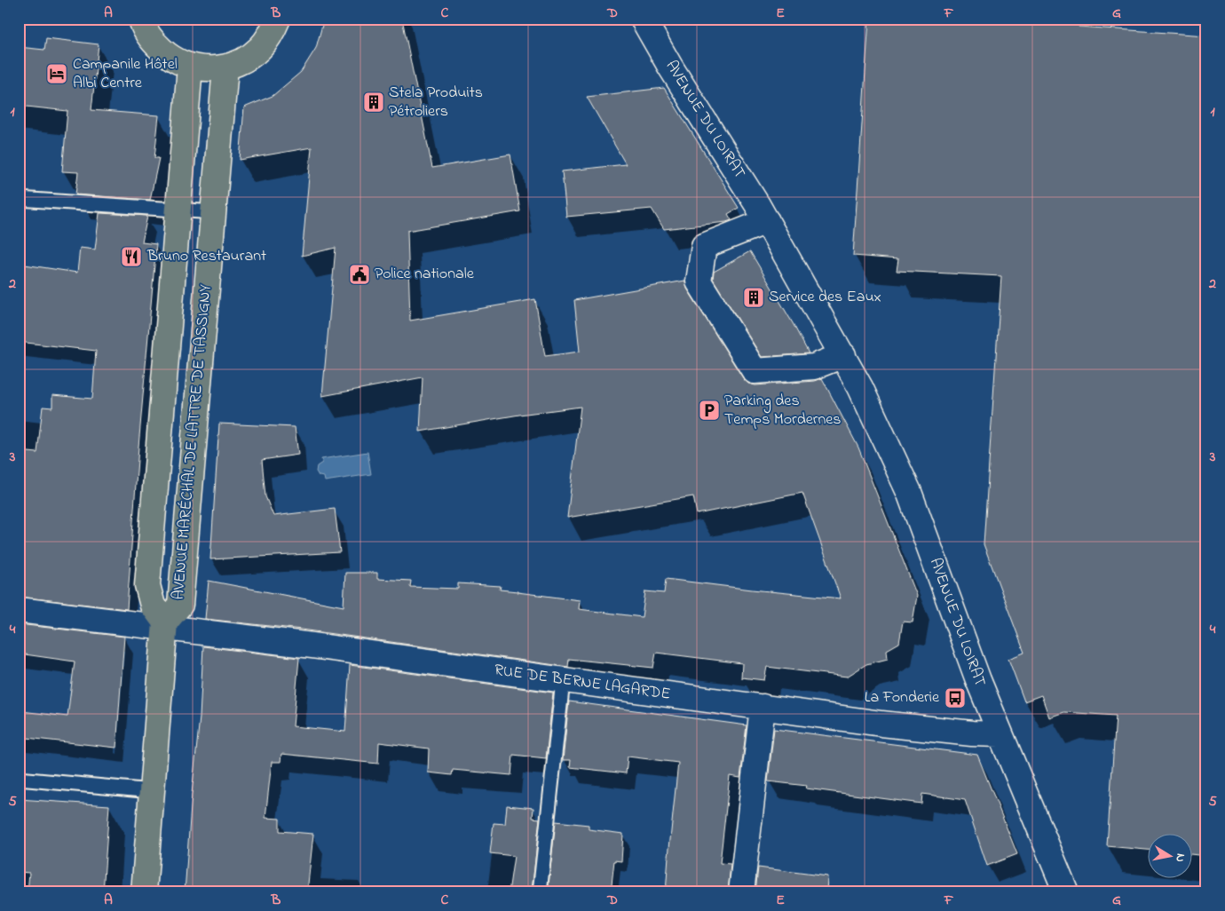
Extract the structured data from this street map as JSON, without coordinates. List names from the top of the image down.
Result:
{
  "streets": {
    "main road": ["AVENUE MARÉCHAL DE LATTRE DE TASSIGNY"],
    "street": ["AVENUE DU LOIRAT", "RUE DE BERNE LAGARDE"]
  },
  "crossings": [
    ["AVENUE DU LOIRAT", "RUE DE BERNE LAGARDE"],
    ["AVENUE MARÉCHAL DE LATTRE DE TASSIGNY", "RUE DE BERNE LAGARDE"]
  ],
  "places": {
    "hotel": ["Campanile Hôtel Albi Centre"],
    "building": ["Stela Produits Pétroliers", "Service des Eaux"],
    "restaurant": ["Bruno Restaurant"],
    "public building": ["Police nationale"],
    "parking": ["Parking des Temps Mordernes"],
    "bus stop": ["La Fonderie"]
  },
  "north": "right",
  "grid": {
    "columns": [
      "A",
      "B",
      "C",
      "D",
      "E",
      "F",
      "G"
    ],
    "rows": [
      "1",
      "2",
      "3",
      "4",
      "5"
    ]
  }
}
